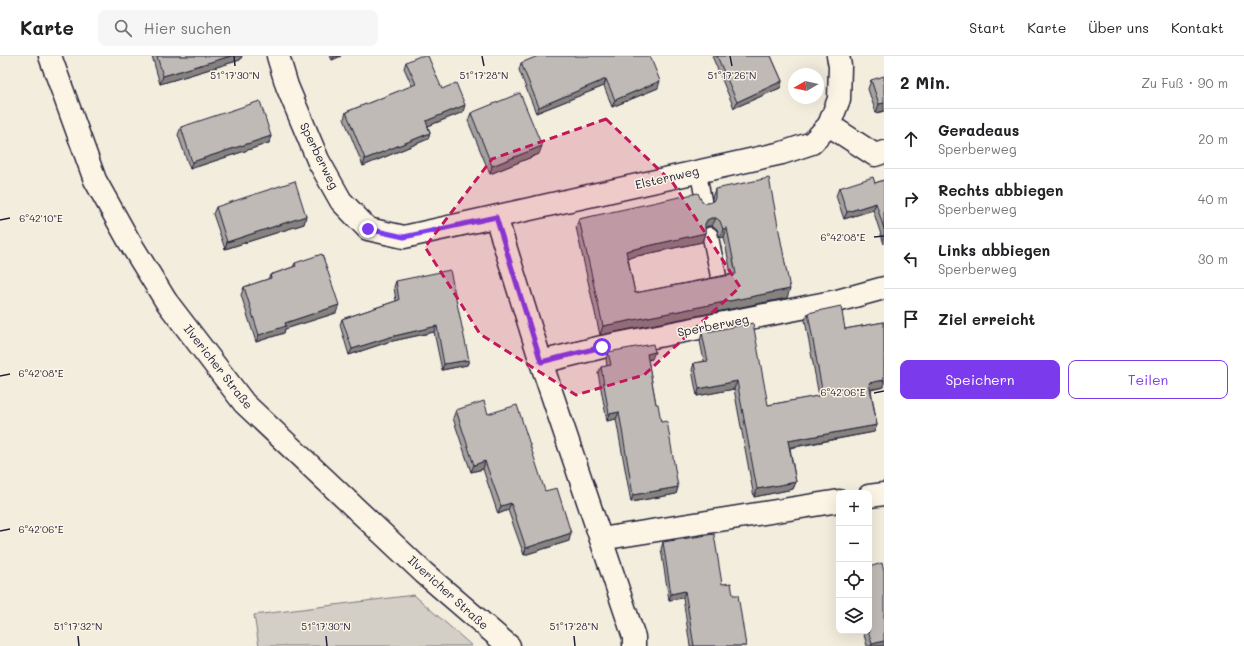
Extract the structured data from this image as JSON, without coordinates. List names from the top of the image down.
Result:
{
  "streets": {
    "street": ["Sperberweg", "Elsternweg", "Ilvericher Straße"]
  },
  "crossings": [
    ["Sperberweg", "Elsternweg"]
  ],
  "north": "left",
  "page": {
    "header": "Karte",
    "search": "Hier suchen",
    "nav": [
      "Start",
      "Karte",
      "Über uns",
      "Kontakt"
    ],
    "heading": ["2 Min.", "Zu Fuß · 90 m"],
    "list": [
      ["Geradeaus", "Sperberweg", "20 m"],
      ["Rechts abbiegen", "Sperberweg", "40 m"],
      ["Links abbiegen", "Sperberweg", "30 m"],
      "Ziel erreicht"
    ],
    "buttons": ["Speichern", "Teilen"],
    "map_buttons": ["+", "−"]
  },
  "coordinates": [
    "51°17'30\"N",
    "51°17'28\"N",
    "51°17'26\"N",
    "6°42'10\"E",
    "6°42'08\"E",
    "6°42'06\"E",
    "51°17'32\"N"
  ]
}
